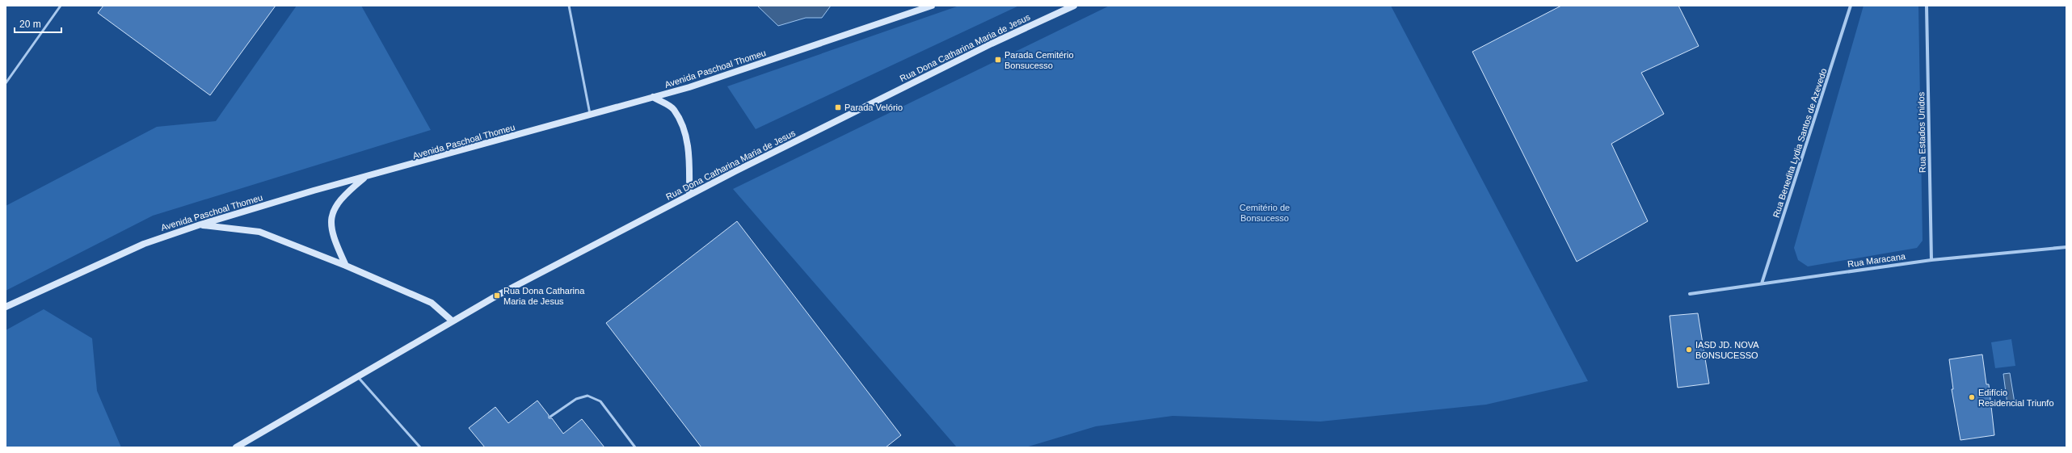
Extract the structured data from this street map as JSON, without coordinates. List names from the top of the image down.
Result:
{
  "streets": {
    "main road": ["Rua Dona Catharina Maria de Jesus", "Avenida Paschoal Thomeu"],
    "street": ["Rua Estados Unidos", "Rua Benedita Lydia Santos de Azevedo", "Rua Maracana"]
  },
  "crossings": [
    ["Rua Estados Unidos", "Rua Maracana"],
    ["Rua Benedita Lydia Santos de Azevedo", "Rua Maracana"]
  ],
  "parks": ["Cemitério de Bonsucesso"],
  "places": {
    "transit": ["Parada Cemitério Bonsucesso", "Parada Velório", "Rua Dona Catharina Maria de Jesus"],
    "other": ["IASD JD. NOVA BONSUCESSO", "Edifício Residencial Triunfo"]
  },
  "scale_bar": "20 m"
}
